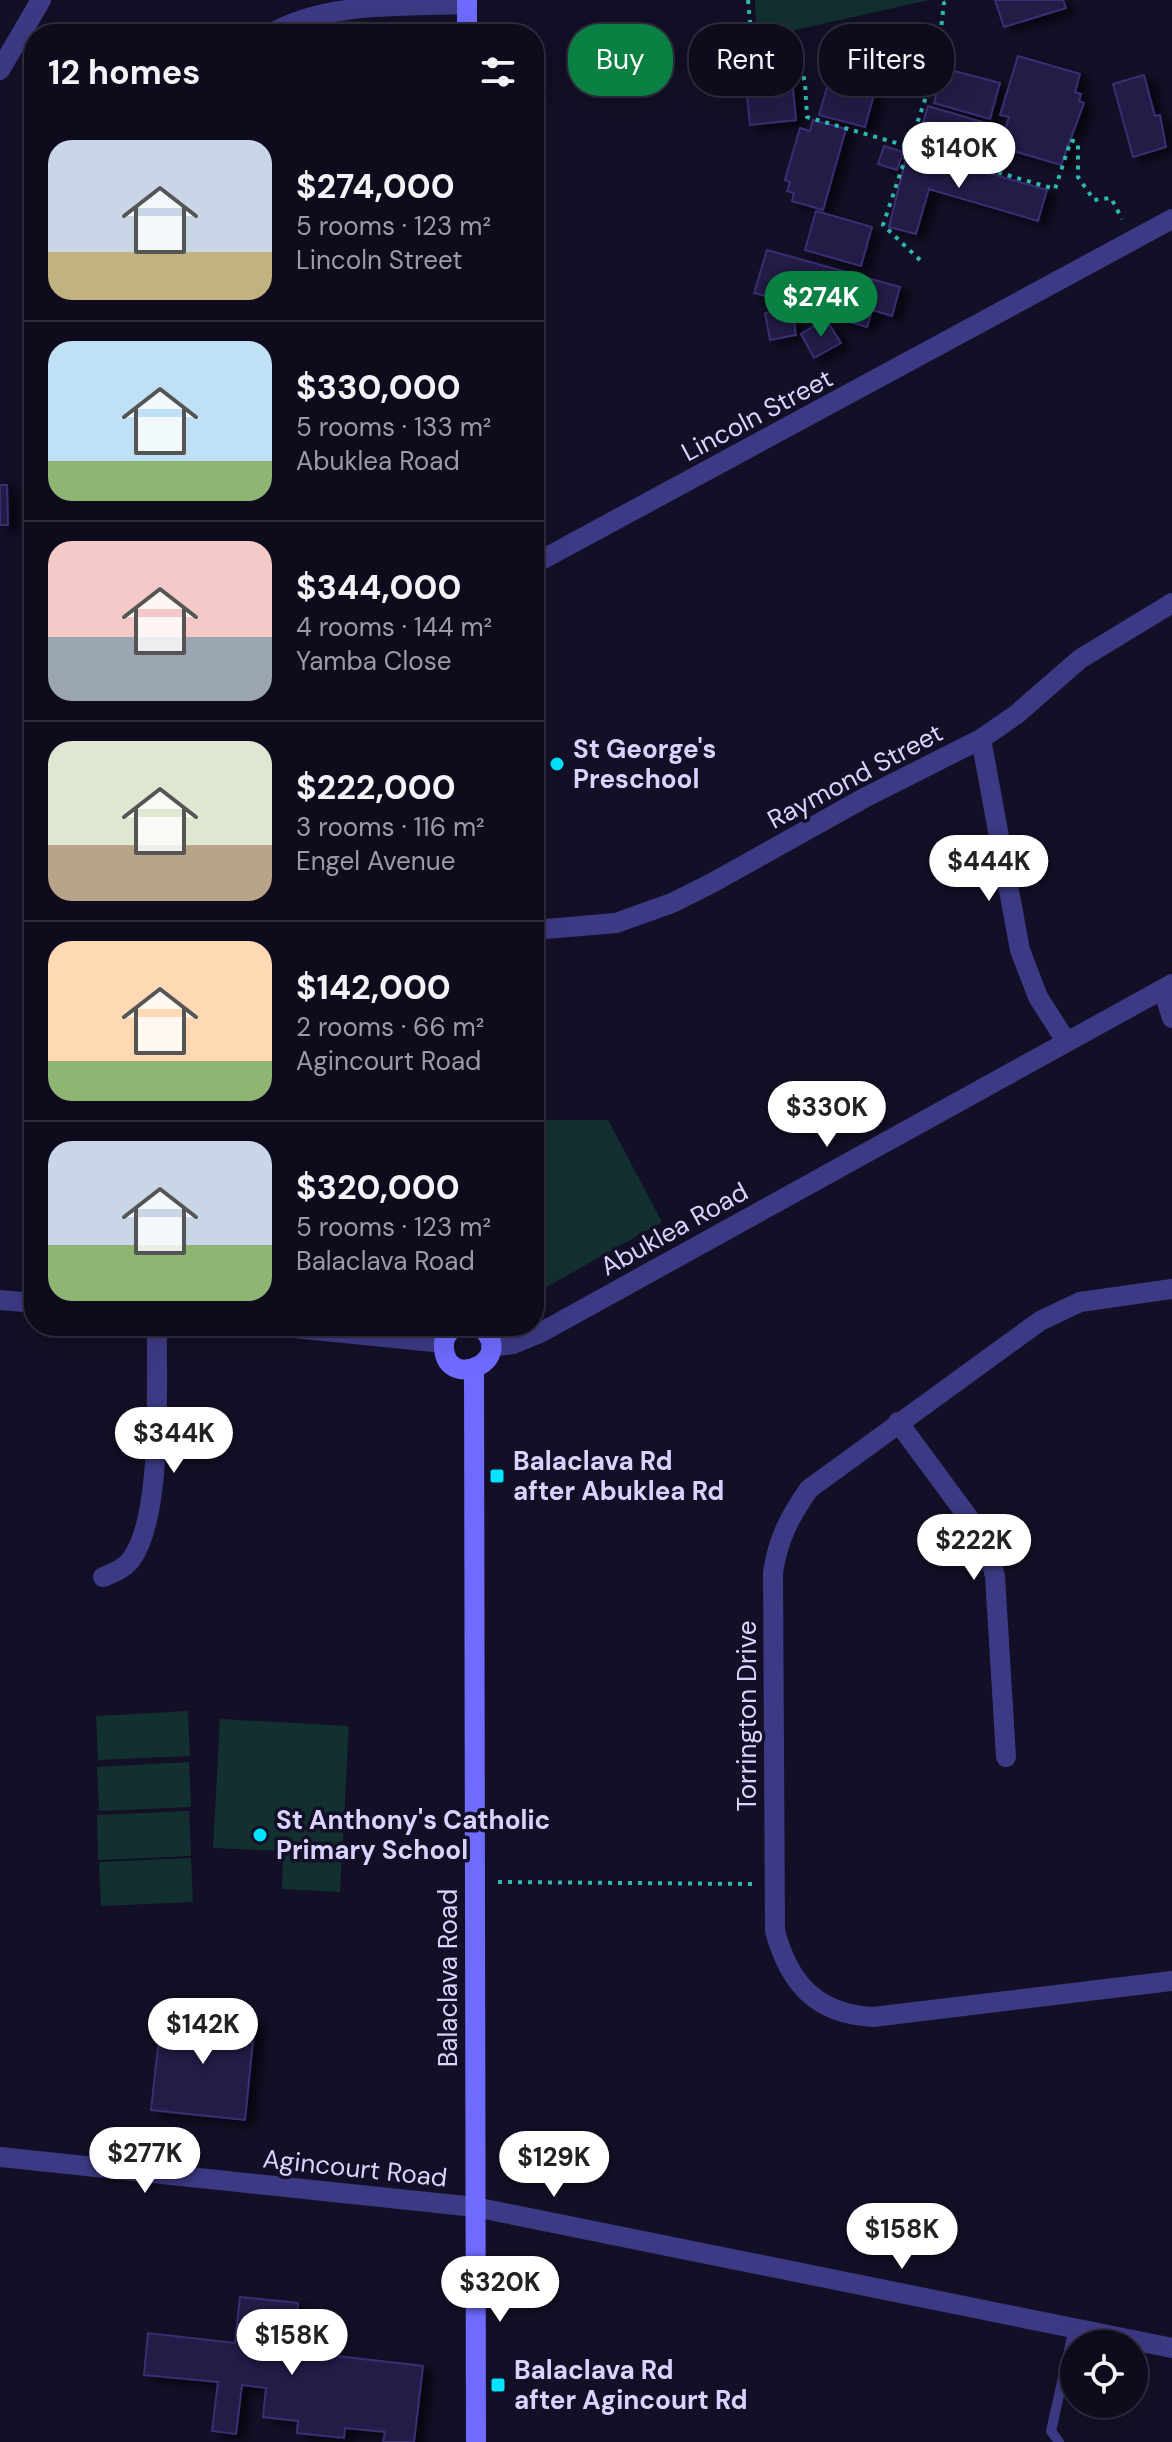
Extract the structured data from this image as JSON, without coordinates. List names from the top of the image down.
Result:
{
  "streets": {
    "main road": ["Balaclava Road"],
    "street": [
      "Lincoln Street",
      "Raymond Street",
      "Abuklea Road",
      "Torrington Drive",
      "Agincourt Road"
    ]
  },
  "crossings": [
    ["Balaclava Road", "Agincourt Road"]
  ],
  "places": {
    "other": ["St George's Preschool", "St Anthony's Catholic Primary School"],
    "transit": ["Balaclava Rd after Abuklea Rd", "Balaclava Rd after Agincourt Rd"]
  },
  "page": {
    "chip": ["Buy", "Rent", "Filters"],
    "heading": "12 homes",
    "list": [
      {
        "name": "$274,000",
        "note": "5 rooms · 123 m² · Lincoln Street"
      },
      {
        "name": "$330,000",
        "note": "5 rooms · 133 m² · Abuklea Road"
      },
      {
        "name": "$344,000",
        "note": "4 rooms · 144 m² · Yamba Close"
      },
      {
        "name": "$222,000",
        "note": "3 rooms · 116 m² · Engel Avenue"
      },
      {
        "name": "$142,000",
        "note": "2 rooms · 66 m² · Agincourt Road"
      },
      {
        "name": "$320,000",
        "note": "5 rooms · 123 m² · Balaclava Road"
      }
    ],
    "price": [
      "$140K",
      "$274K",
      "$444K",
      "$330K",
      "$344K",
      "$222K",
      "$142K",
      "$277K",
      "$129K",
      "$158K",
      "$320K",
      "$158K"
    ]
  }
}
